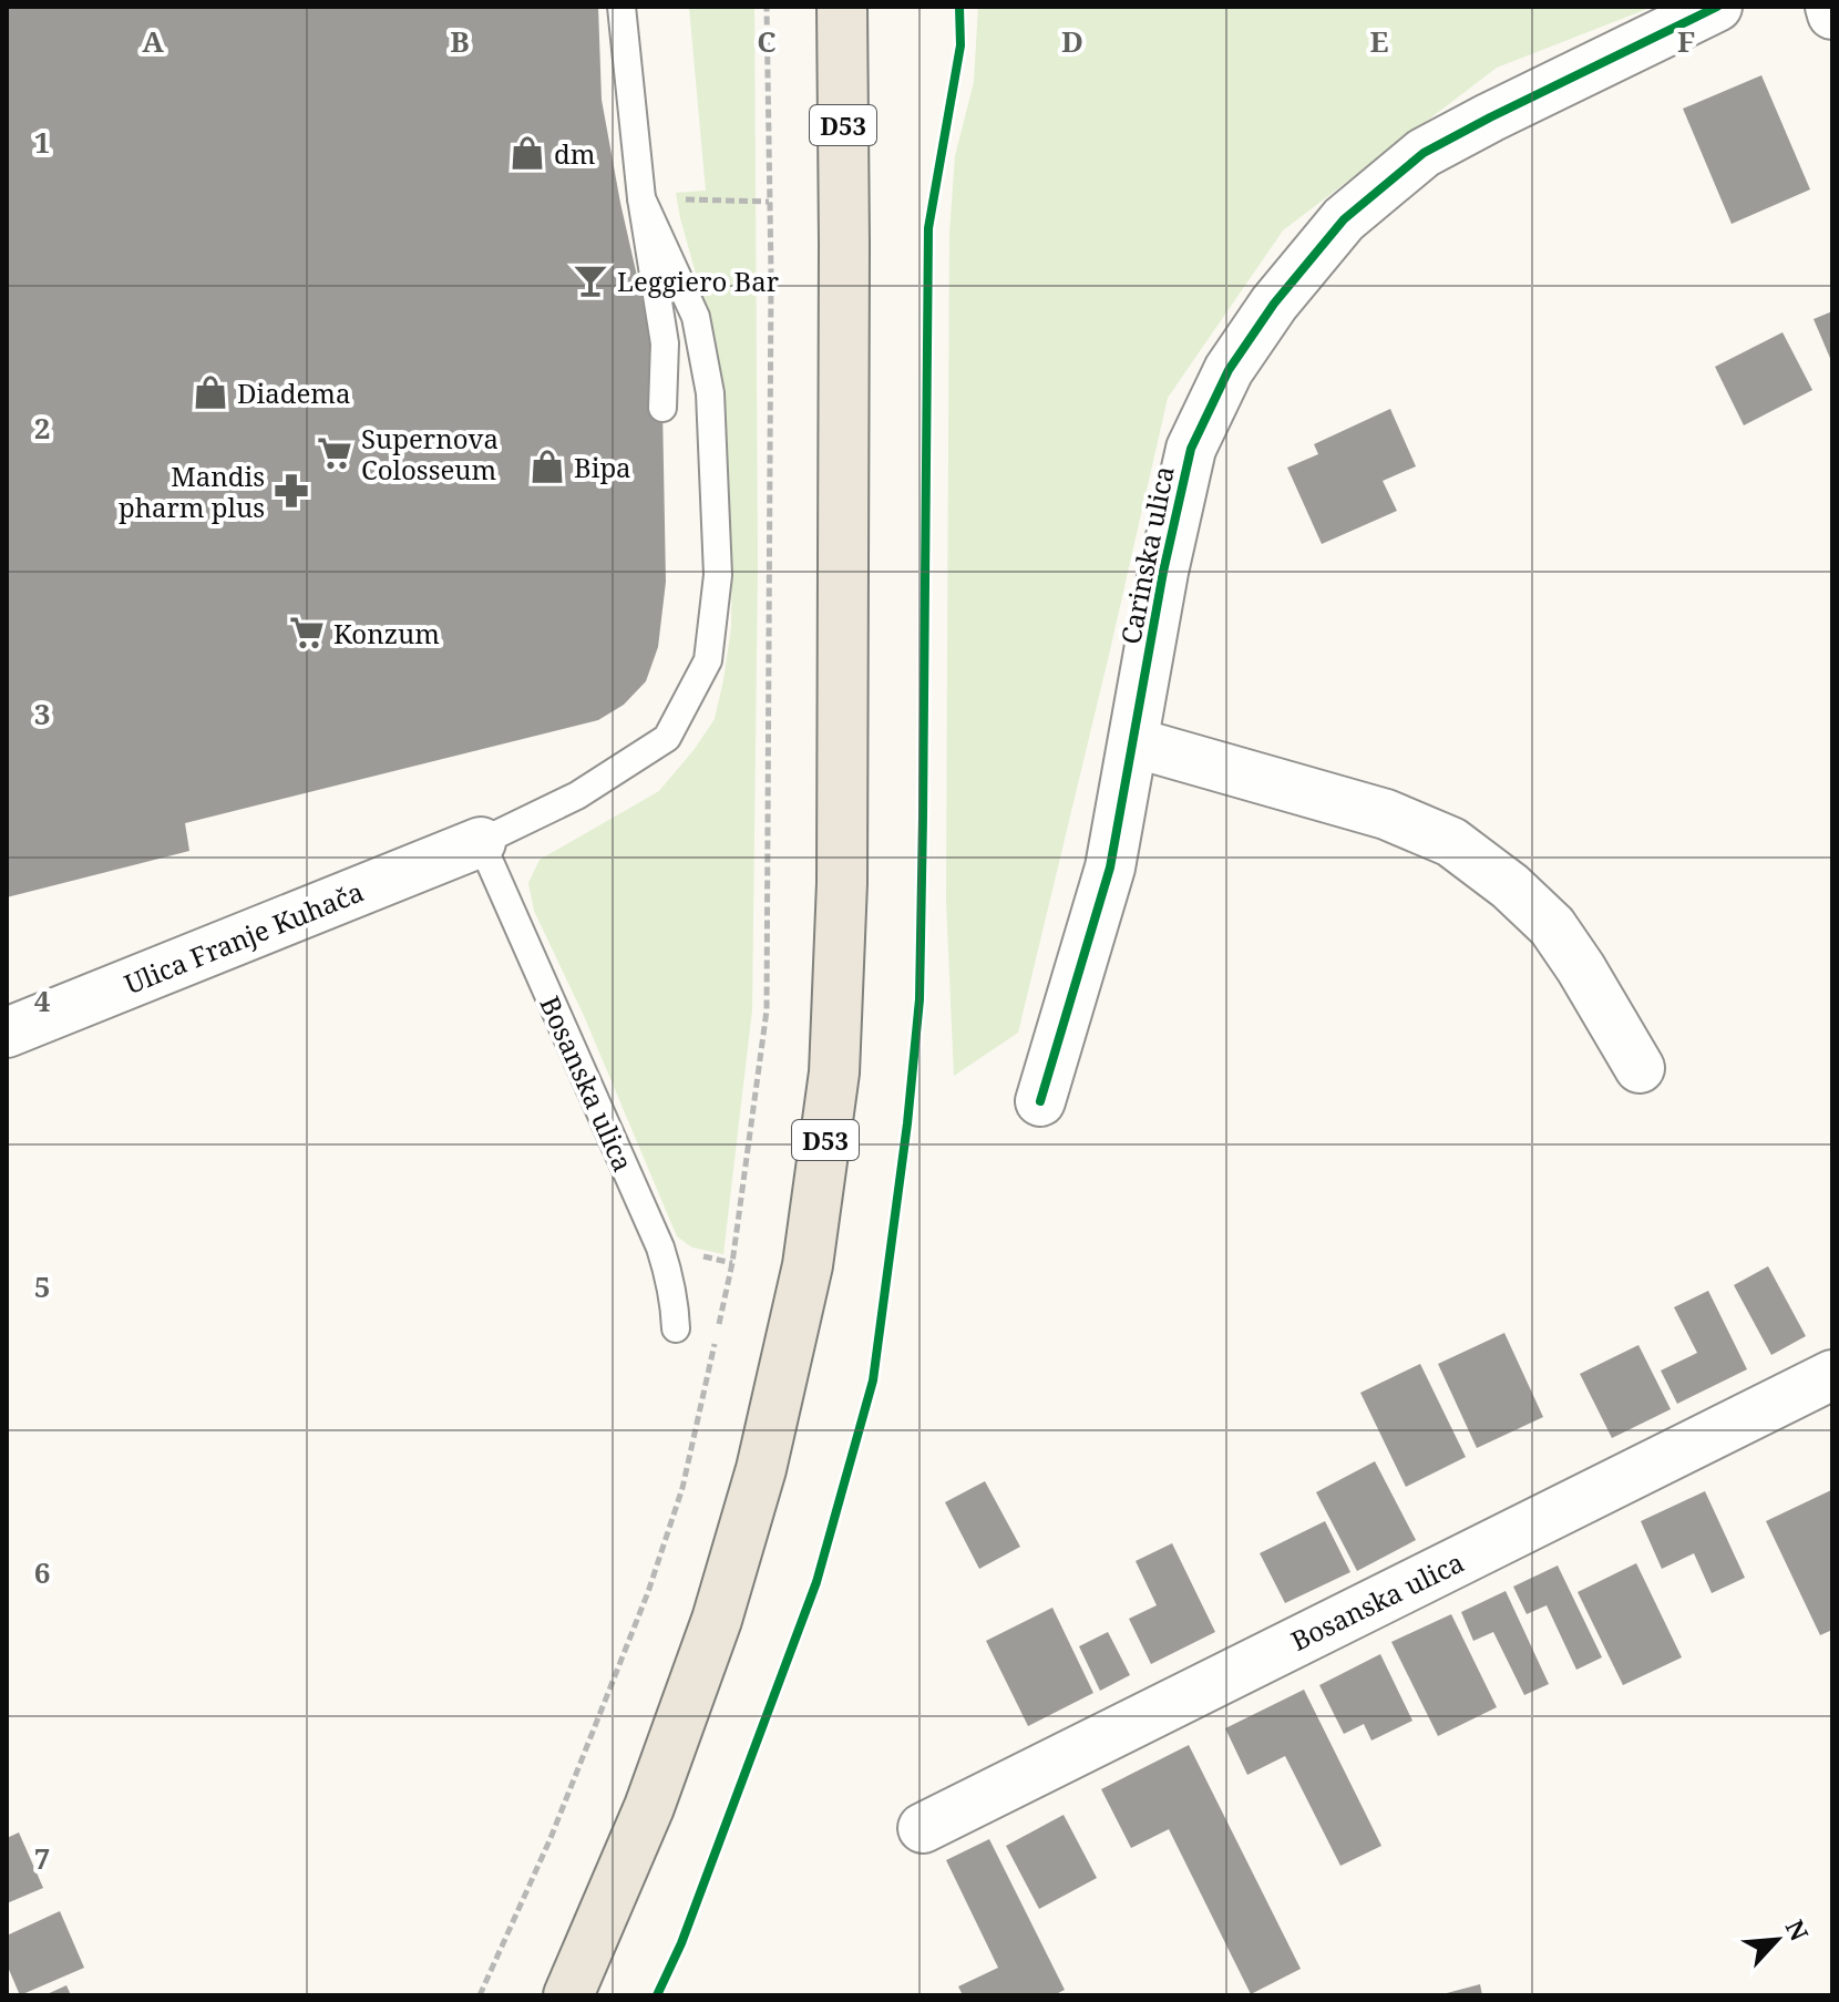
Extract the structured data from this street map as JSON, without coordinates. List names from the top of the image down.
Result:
{
  "streets": {
    "main road": ["D53"],
    "street": ["Carinska ulica", "Ulica Franje Kuhača", "Bosanska ulica"]
  },
  "crossings": [
    ["Ulica Franje Kuhača", "Bosanska ulica"]
  ],
  "places": {
    "shop": ["dm", "Diadema", "Bipa"],
    "bar": ["Leggiero Bar"],
    "supermarket": ["Supernova Colosseum", "Konzum"],
    "pharmacy": ["Mandis pharm plus"]
  },
  "north": "top right",
  "grid": {
    "columns": [
      "A",
      "B",
      "C",
      "D",
      "E",
      "F"
    ],
    "rows": [
      "1",
      "2",
      "3",
      "4",
      "5",
      "6",
      "7"
    ]
  }
}
